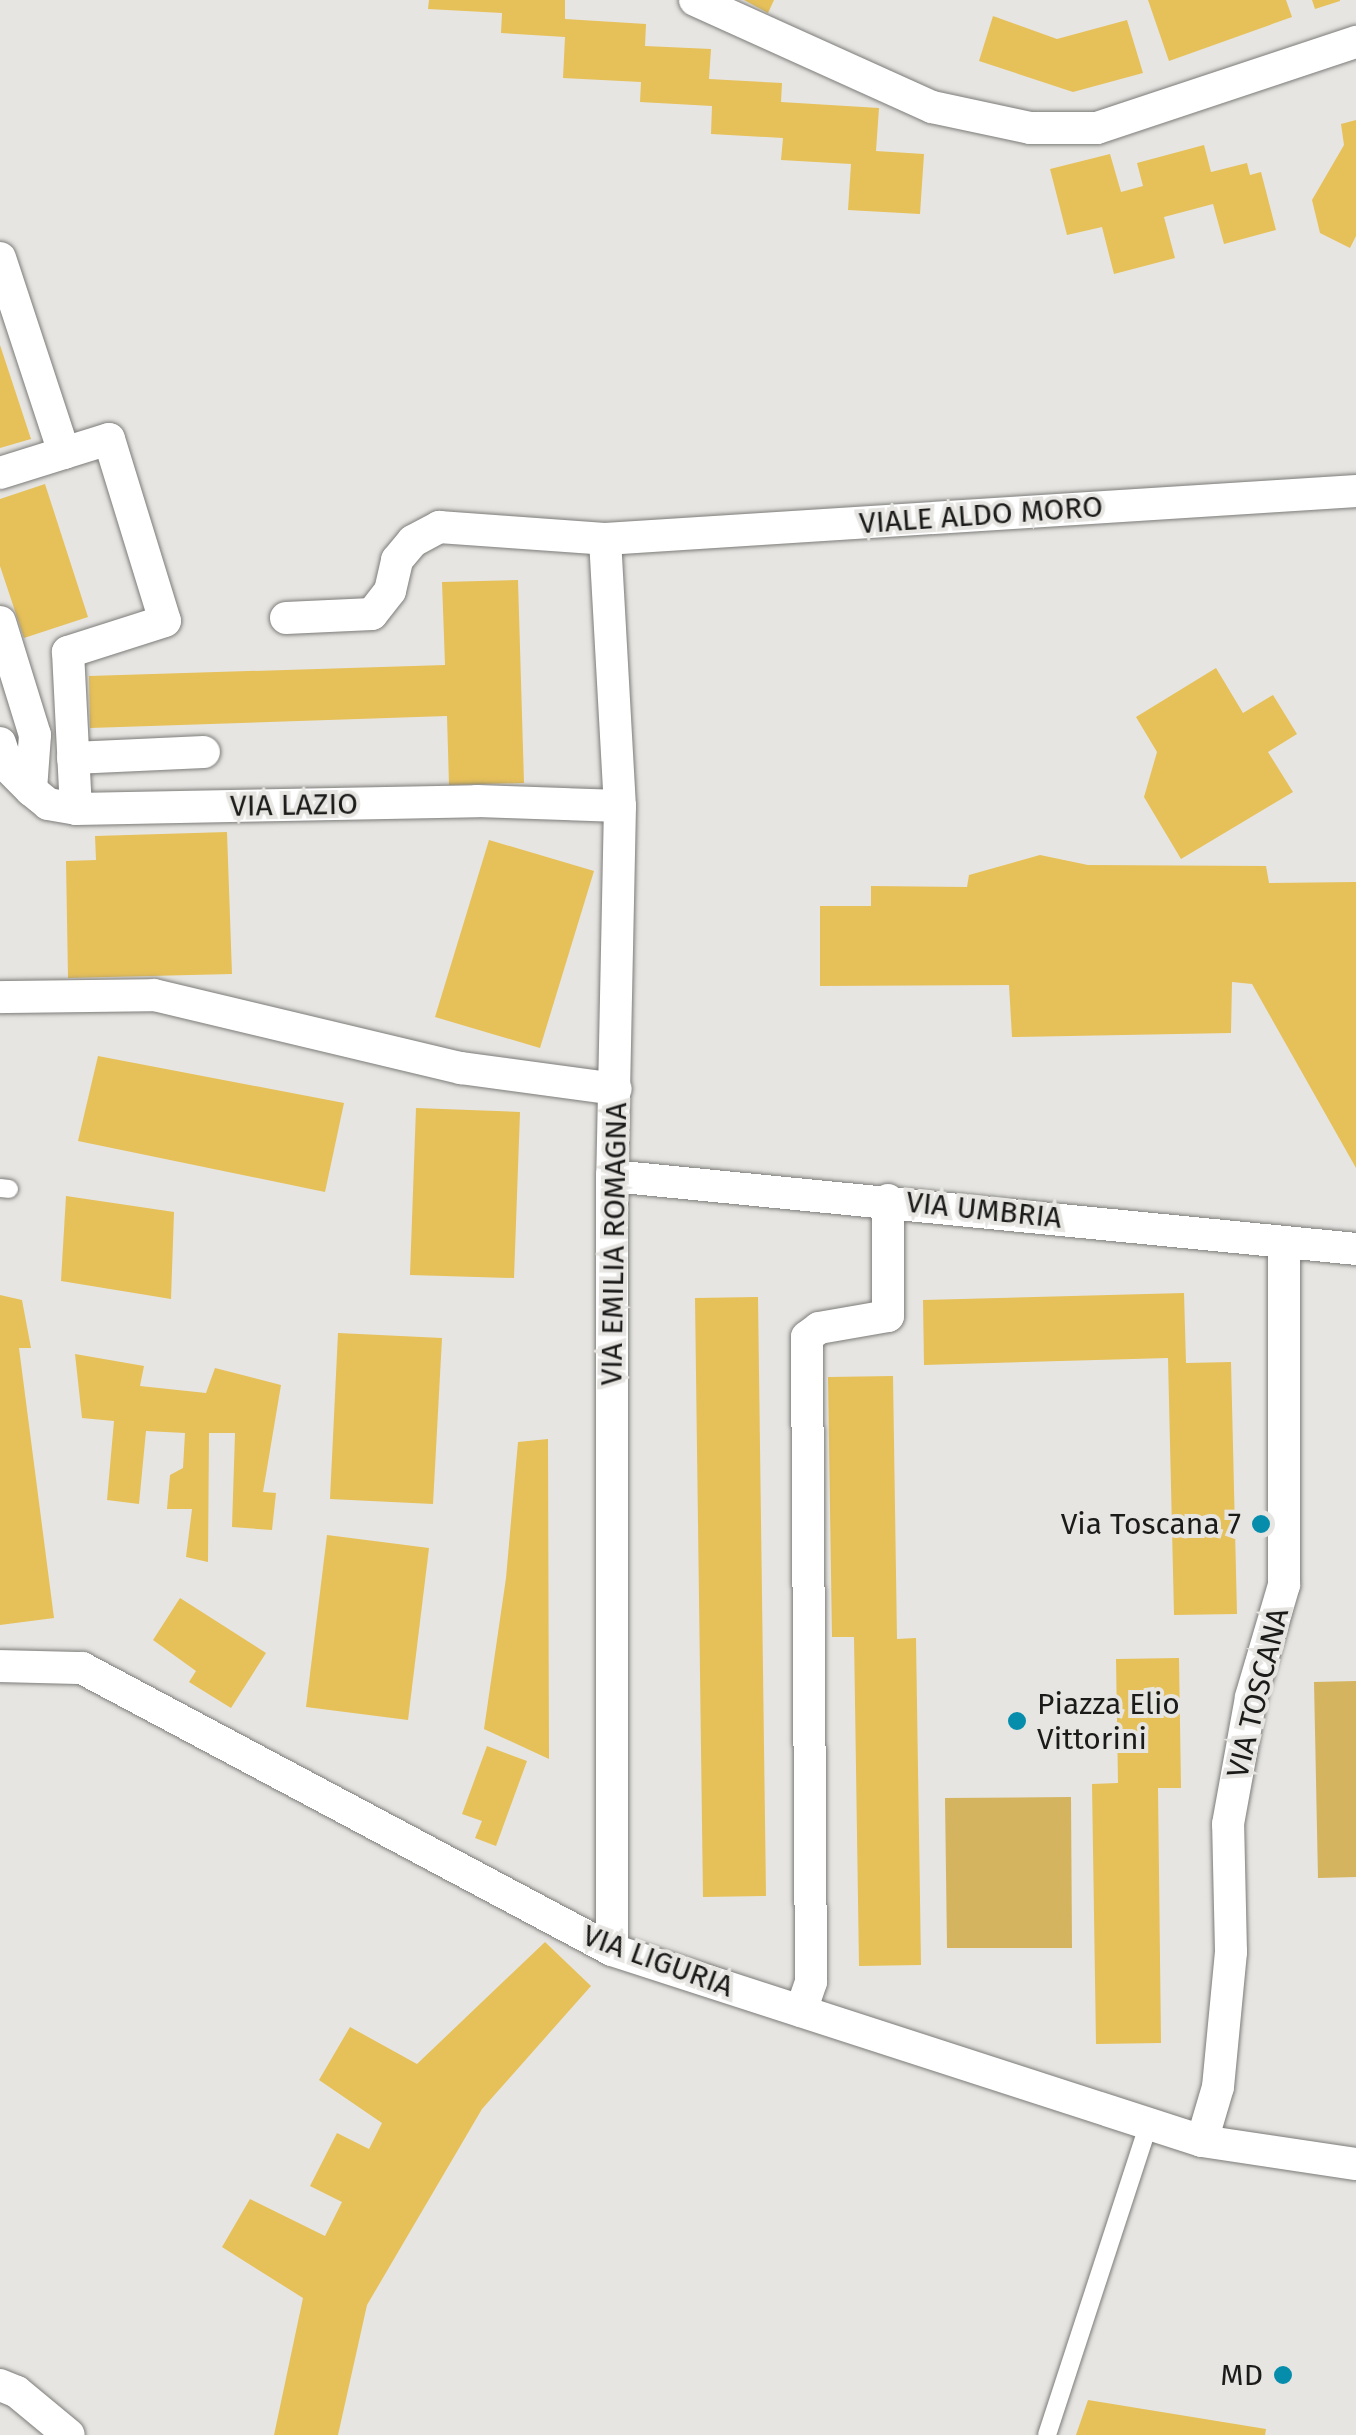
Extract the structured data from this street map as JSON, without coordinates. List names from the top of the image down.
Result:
{
  "streets": {
    "street": [
      "VIALE ALDO MORO",
      "VIA LAZIO",
      "VIA UMBRIA",
      "VIA EMILIA ROMAGNA",
      "VIA TOSCANA",
      "VIA LIGURIA"
    ]
  },
  "crossings": [
    ["VIALE ALDO MORO", "VIA EMILIA ROMAGNA"],
    ["VIA LAZIO", "VIA EMILIA ROMAGNA"],
    ["VIA UMBRIA", "VIA EMILIA ROMAGNA"],
    ["VIA UMBRIA", "VIA TOSCANA"],
    ["VIA EMILIA ROMAGNA", "VIA LIGURIA"],
    ["VIA TOSCANA", "VIA LIGURIA"]
  ],
  "places": ["Via Toscana 7", "Piazza Elio Vittorini", "MD"]
}
